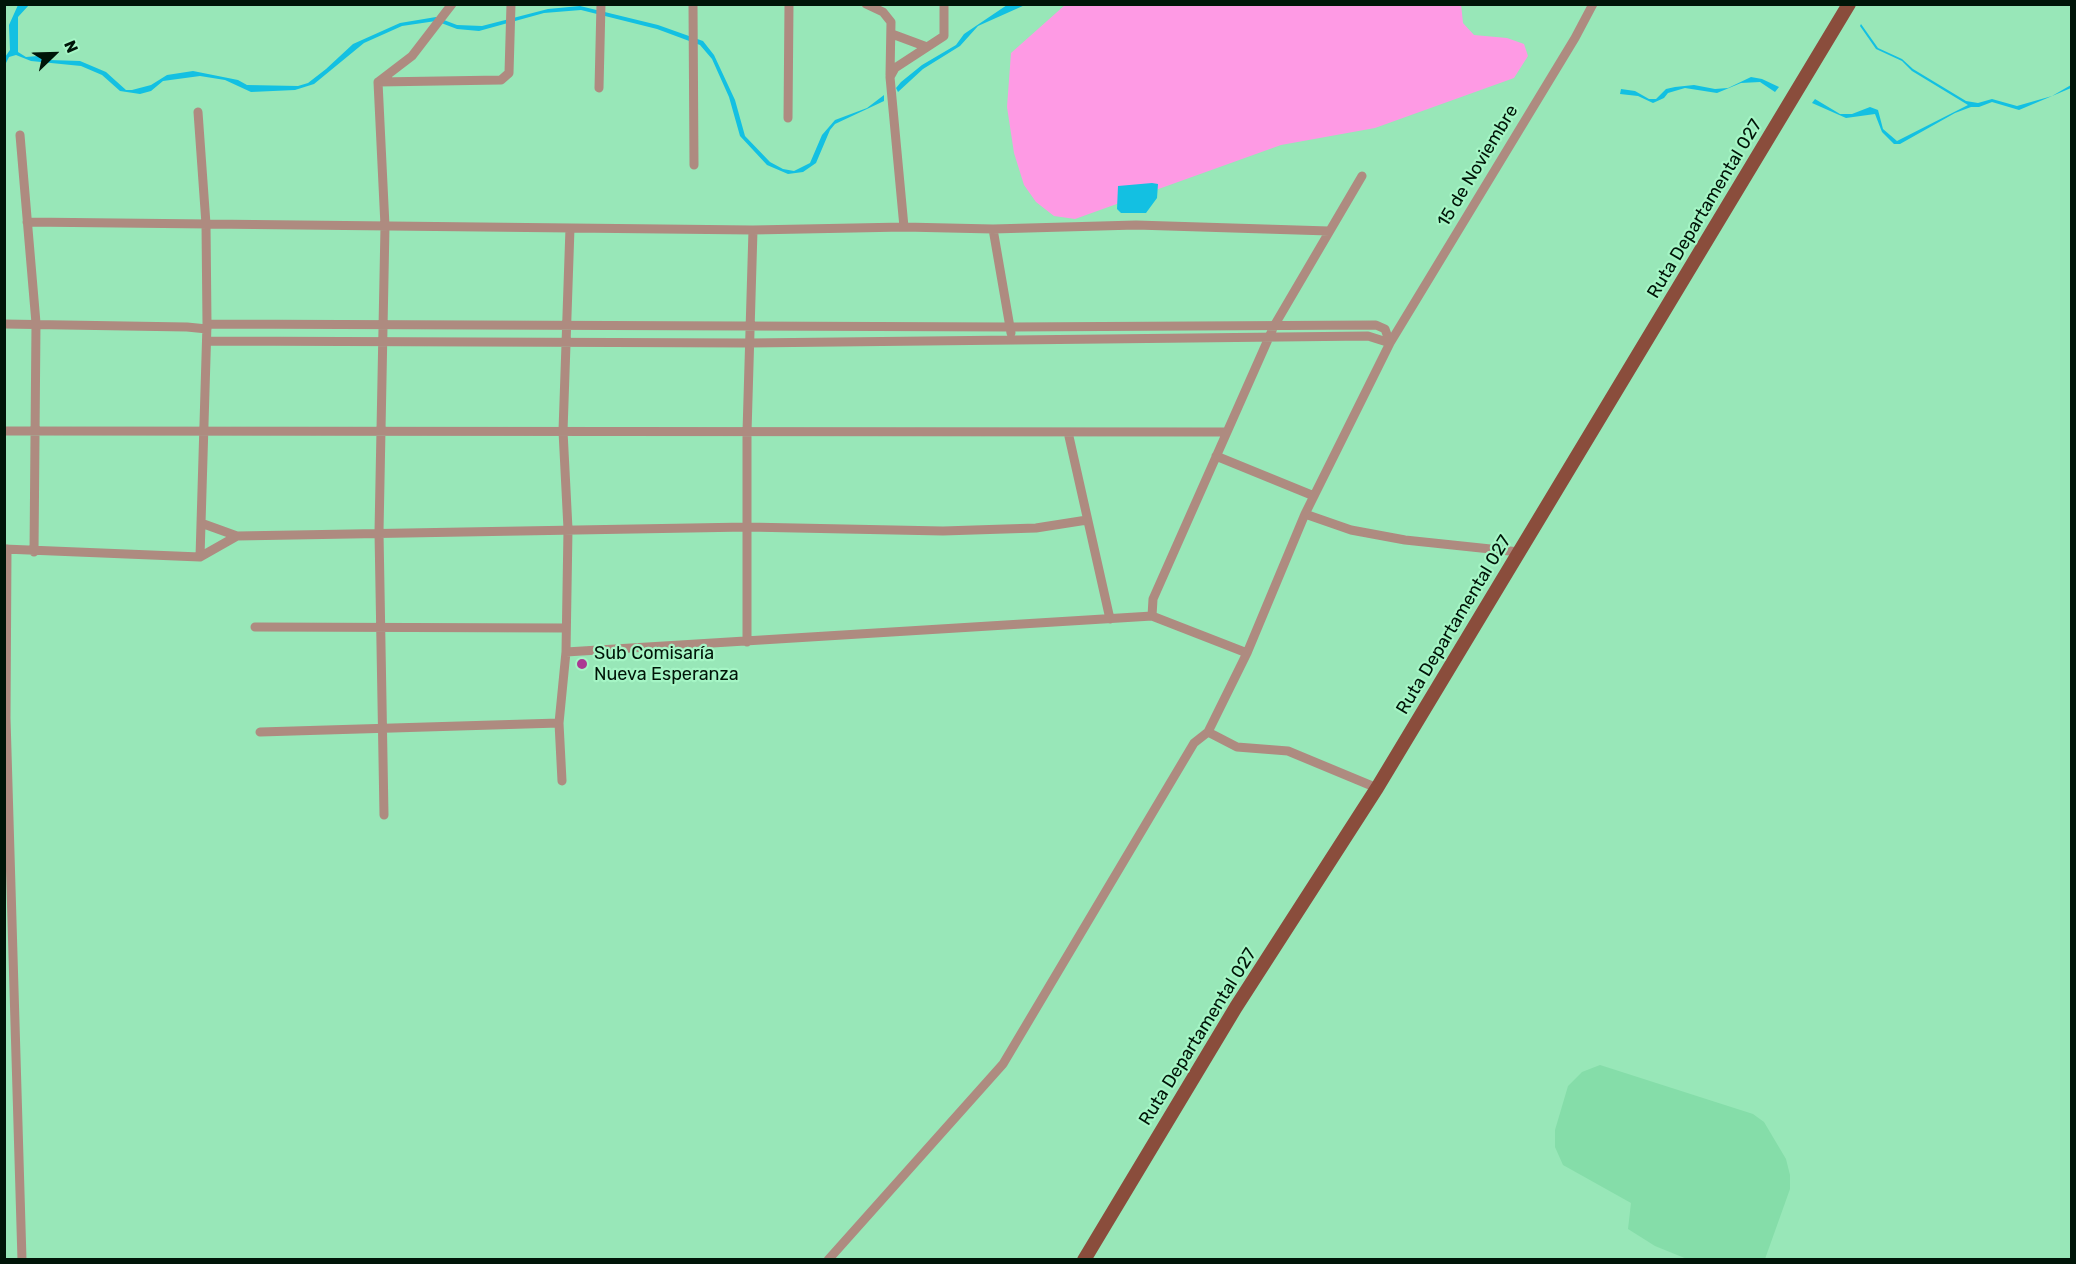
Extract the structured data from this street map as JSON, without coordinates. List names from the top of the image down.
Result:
{
  "streets": {
    "main road": ["Ruta Departamental 027"],
    "street": ["15 de Noviembre"]
  },
  "places": ["Sub Comisaría Nueva Esperanza"],
  "north": "top right"
}
